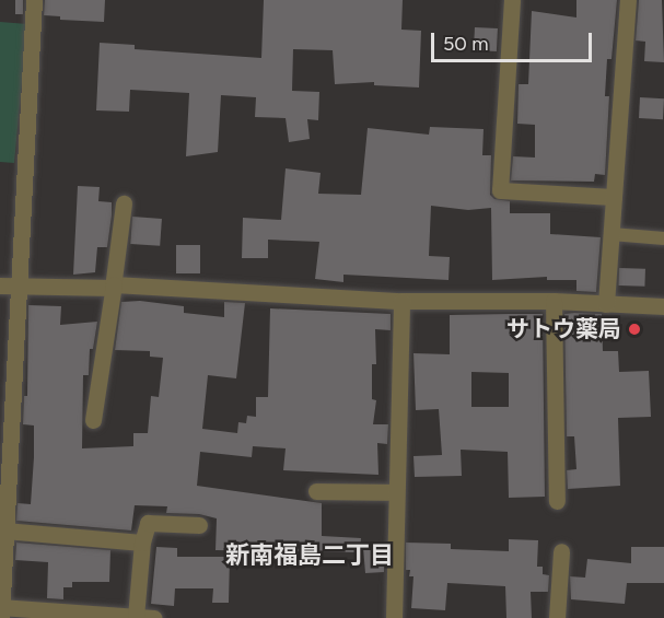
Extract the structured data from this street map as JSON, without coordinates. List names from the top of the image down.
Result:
{
  "districts": ["新南福島二丁目"],
  "places": ["サトウ薬局"],
  "scale_bar": "50 m"
}
